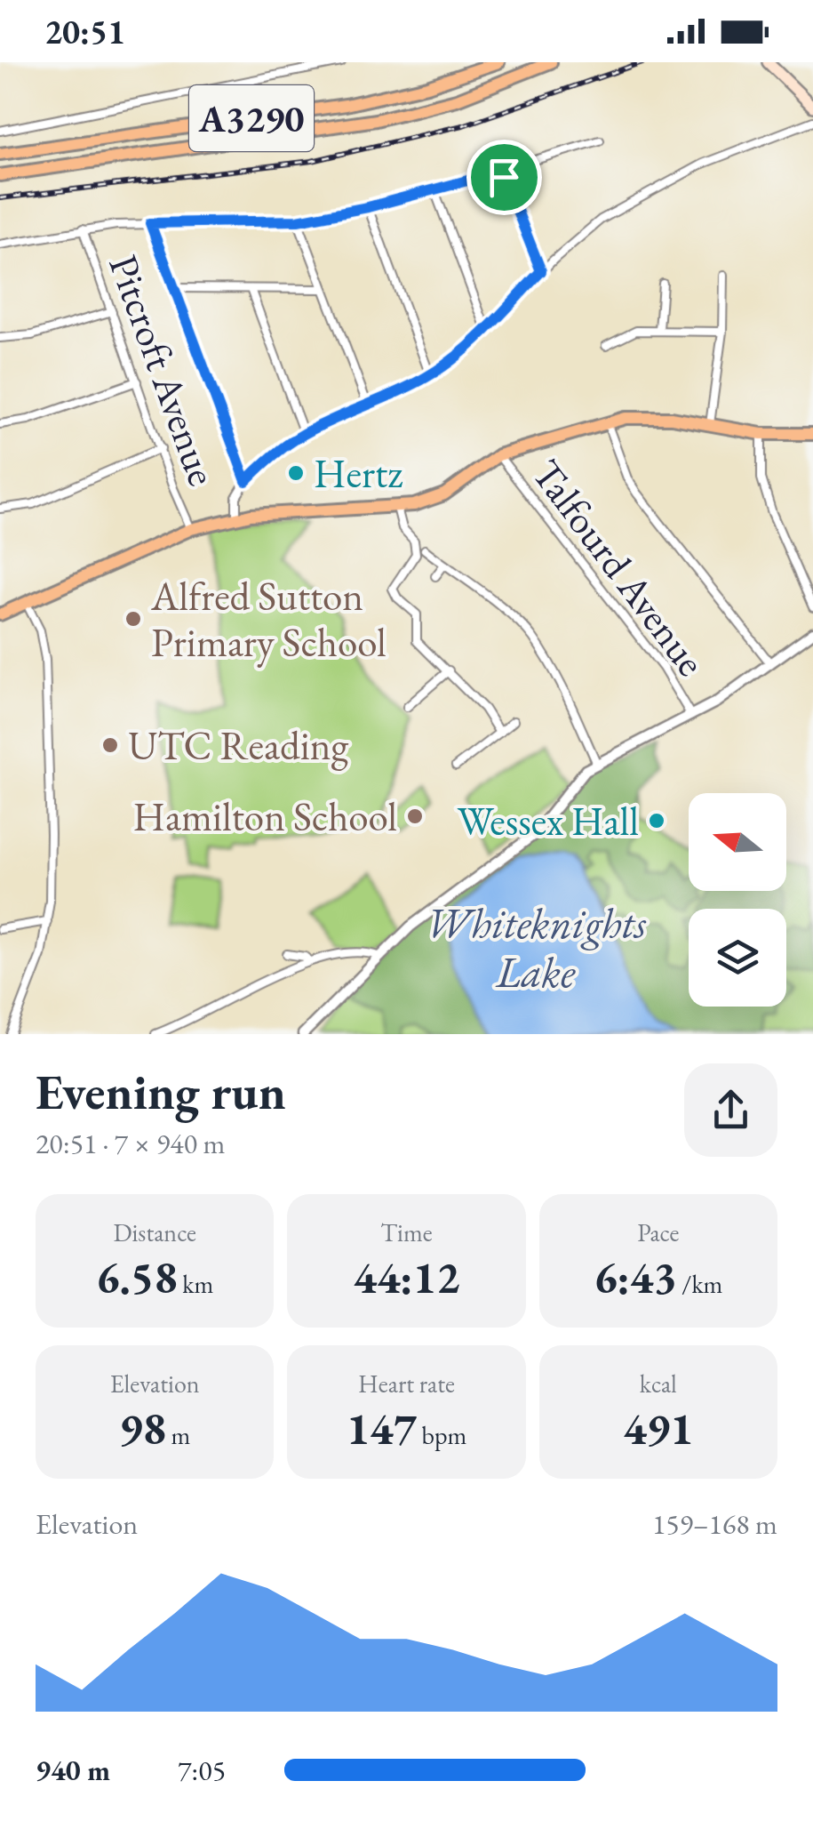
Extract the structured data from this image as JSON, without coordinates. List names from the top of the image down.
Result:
{
  "streets": {
    "main road": ["A3290"],
    "street": ["Pitcroft Avenue", "Talfourd Avenue"]
  },
  "water": ["Whiteknights Lake"],
  "places": [
    "Hertz",
    "Alfred Sutton Primary School",
    "UTC Reading",
    "Hamilton School",
    "Wessex Hall"
  ],
  "north": "left",
  "page": {
    "status": "20:51",
    "heading": ["Evening run", "20:51 · 7 × 940 m"],
    "stats": [
      ["Distance", "6.58 km"],
      ["Time", "44:12"],
      ["Pace", "6:43 /km"],
      ["Elevation", "98 m"],
      ["Heart rate", "147 bpm"],
      ["kcal", "491"]
    ],
    "chart": ["Elevation", "159–168 m"],
    "list": [
      {
        "name": "940 m",
        "note": "7:05"
      }
    ]
  }
}
